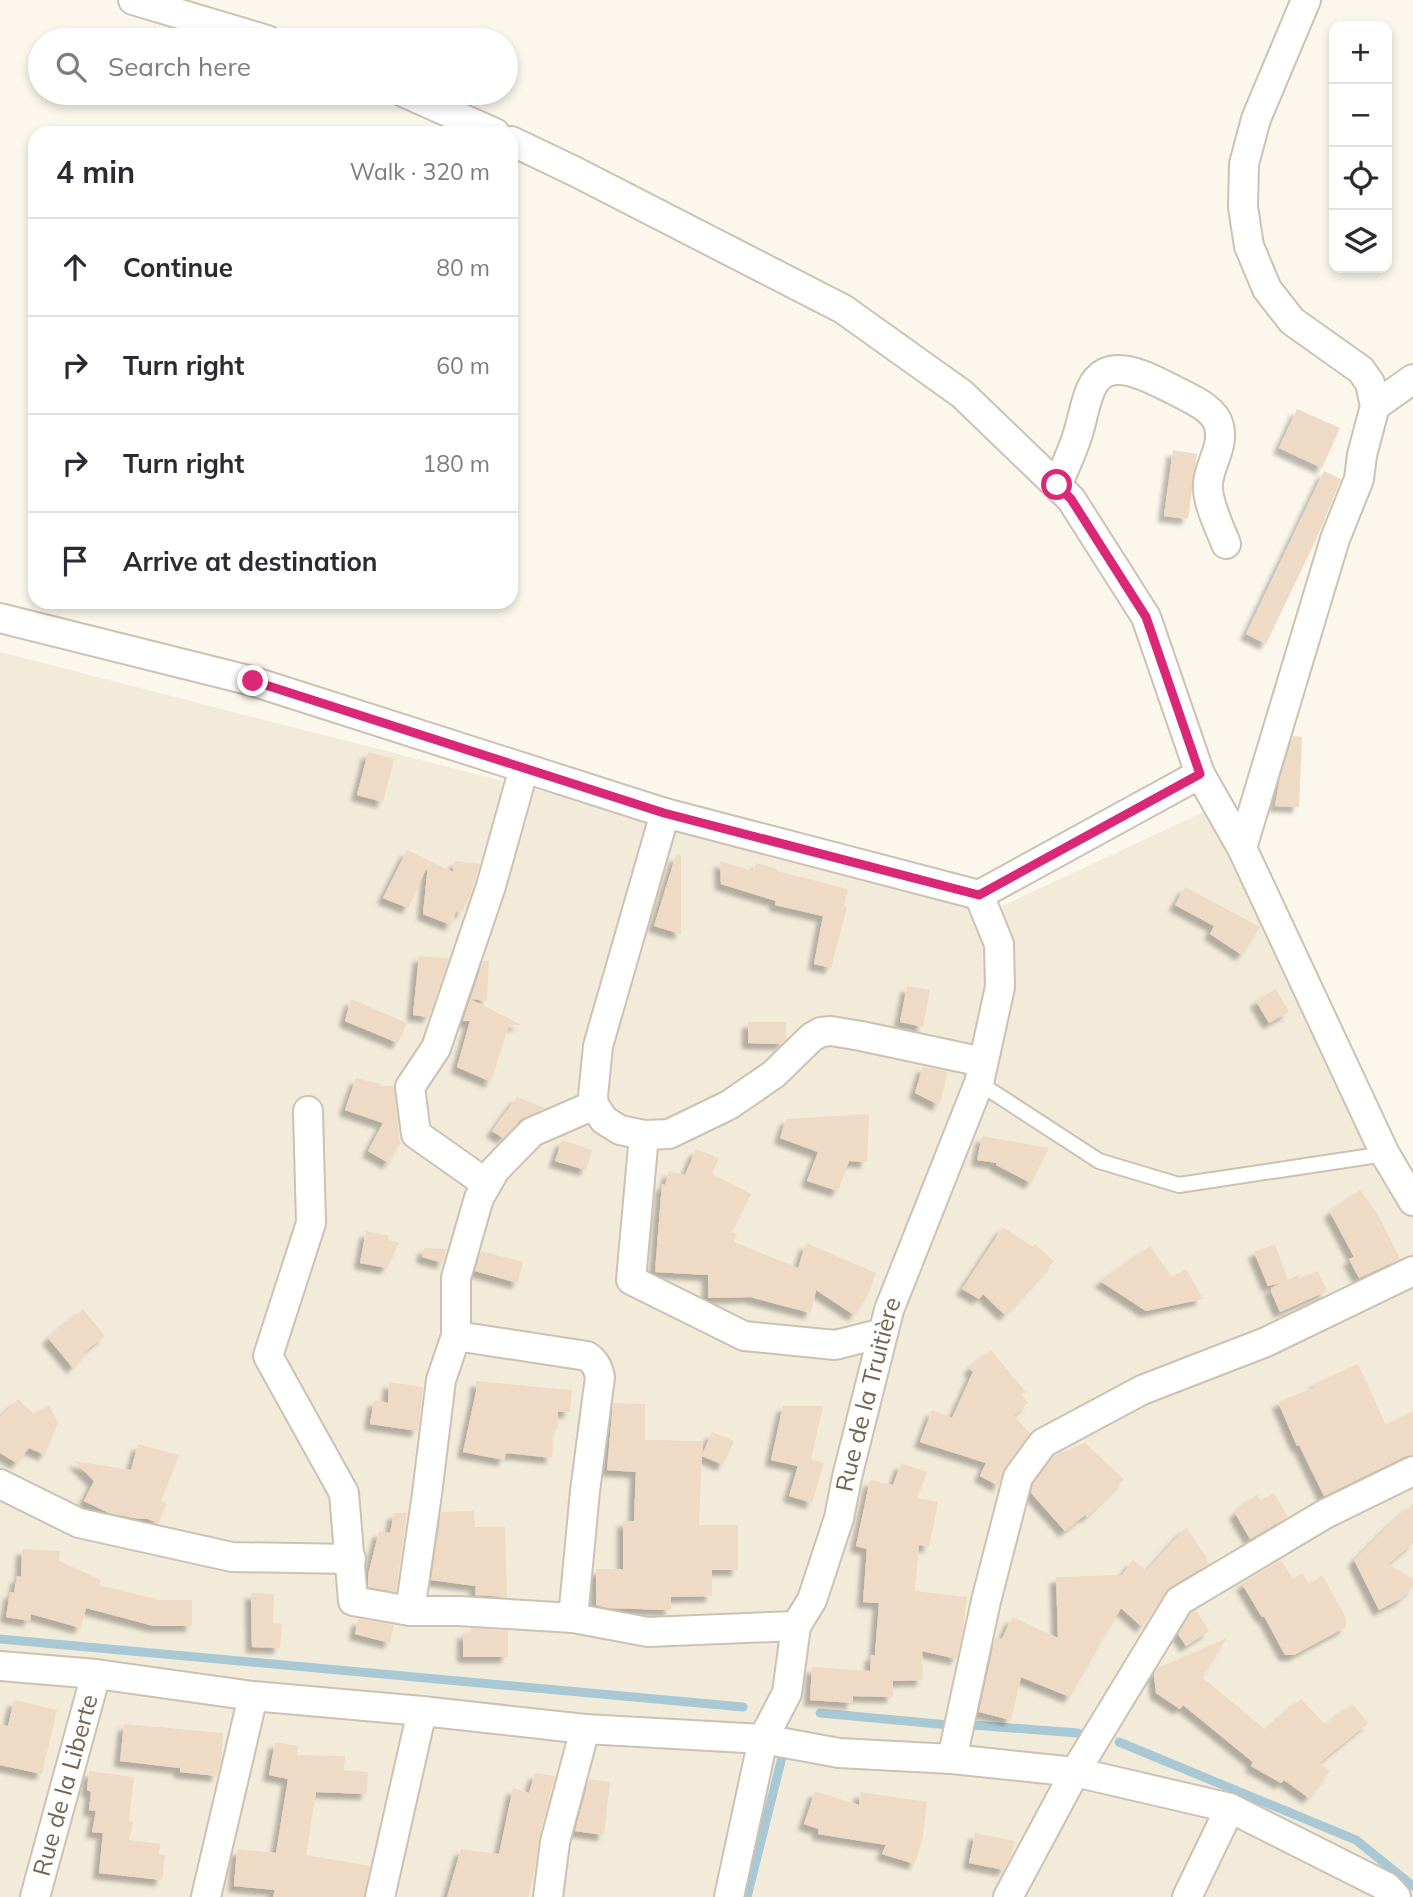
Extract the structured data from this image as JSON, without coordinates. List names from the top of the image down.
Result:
{
  "streets": {
    "street": ["Rue de la Truitière", "Rue de la Liberte"]
  },
  "page": {
    "map_buttons": ["+", "−"],
    "search": "Search here",
    "heading": ["4 min", "Walk · 320 m"],
    "list": [
      ["Continue", "80 m"],
      ["Turn right", "60 m"],
      ["Turn right", "180 m"],
      "Arrive at destination"
    ]
  }
}
